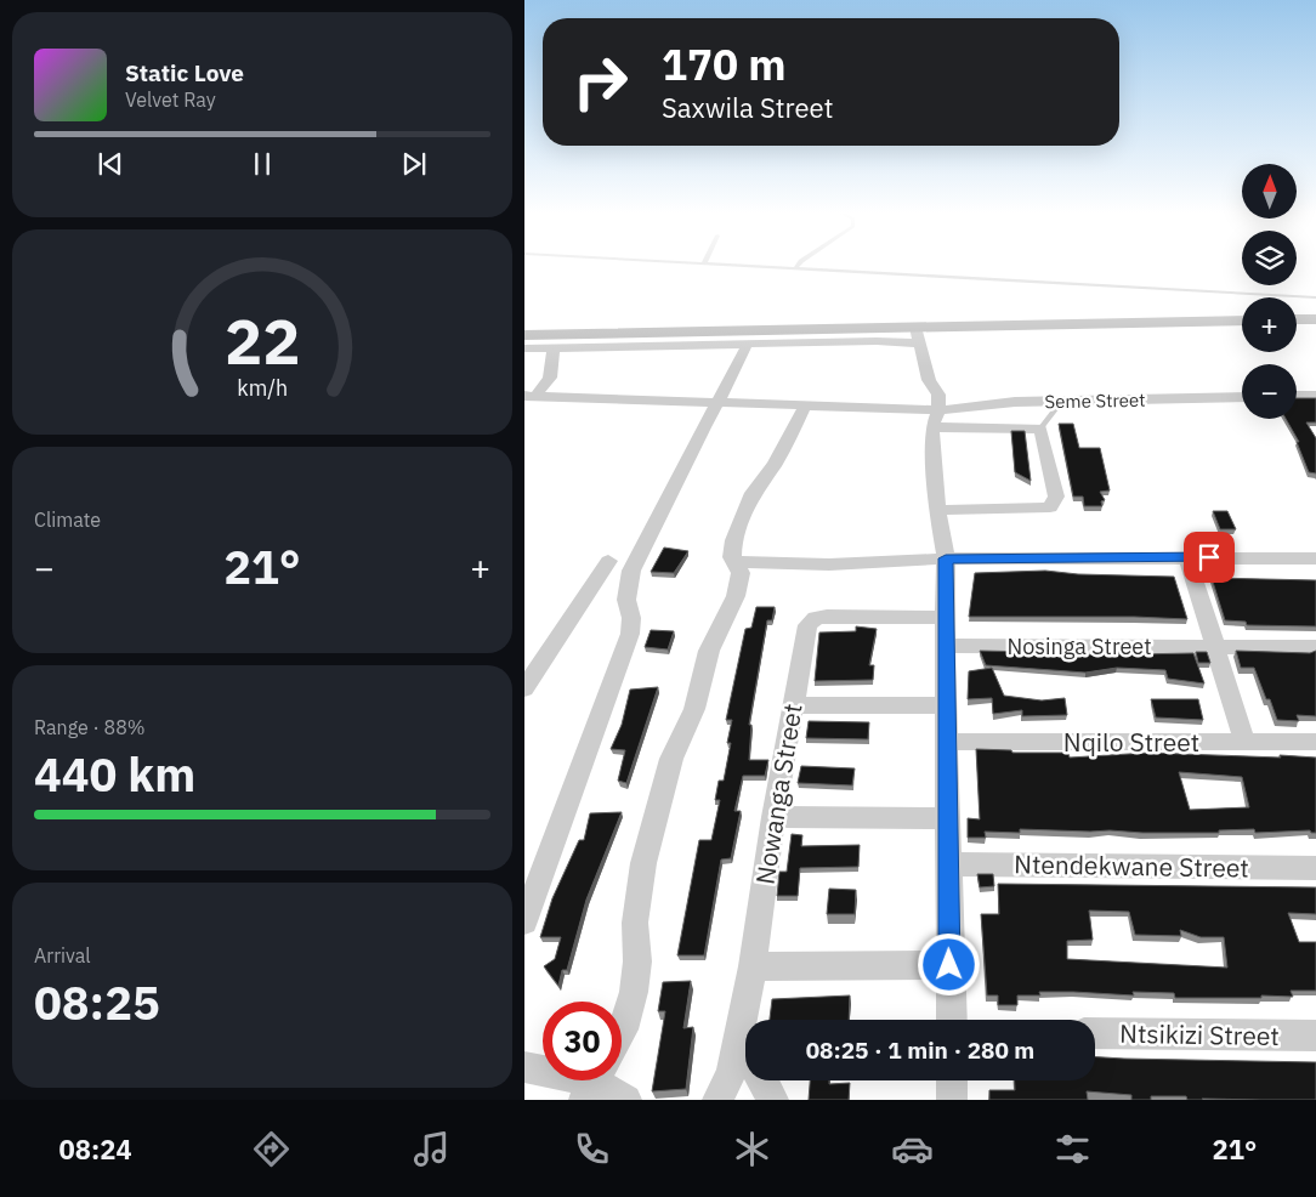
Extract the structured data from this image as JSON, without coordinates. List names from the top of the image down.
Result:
{
  "streets": {
    "street": [
      "Seme Street",
      "Nosinga Street",
      "Nqilo Street",
      "Nowanga Street",
      "Ntendekwane Street",
      "Ntsikizi Street"
    ]
  },
  "north": "top",
  "page": {
    "turn": ["170 m", "Saxwila Street"],
    "song": ["Static Love", "Velvet Ray"],
    "map_buttons": ["+", "−"],
    "tile": [
      "Climate",
      ["Range · 88%", "440 km"],
      ["Arrival", "08:25"]
    ],
    "heat": ["−", "21°", "+"],
    "limit": "30",
    "trip": "08:25 · 1 min · 280 m",
    "tabs": ["08:24", "21°"],
    "gauge": ["22", "km/h"]
  }
}
